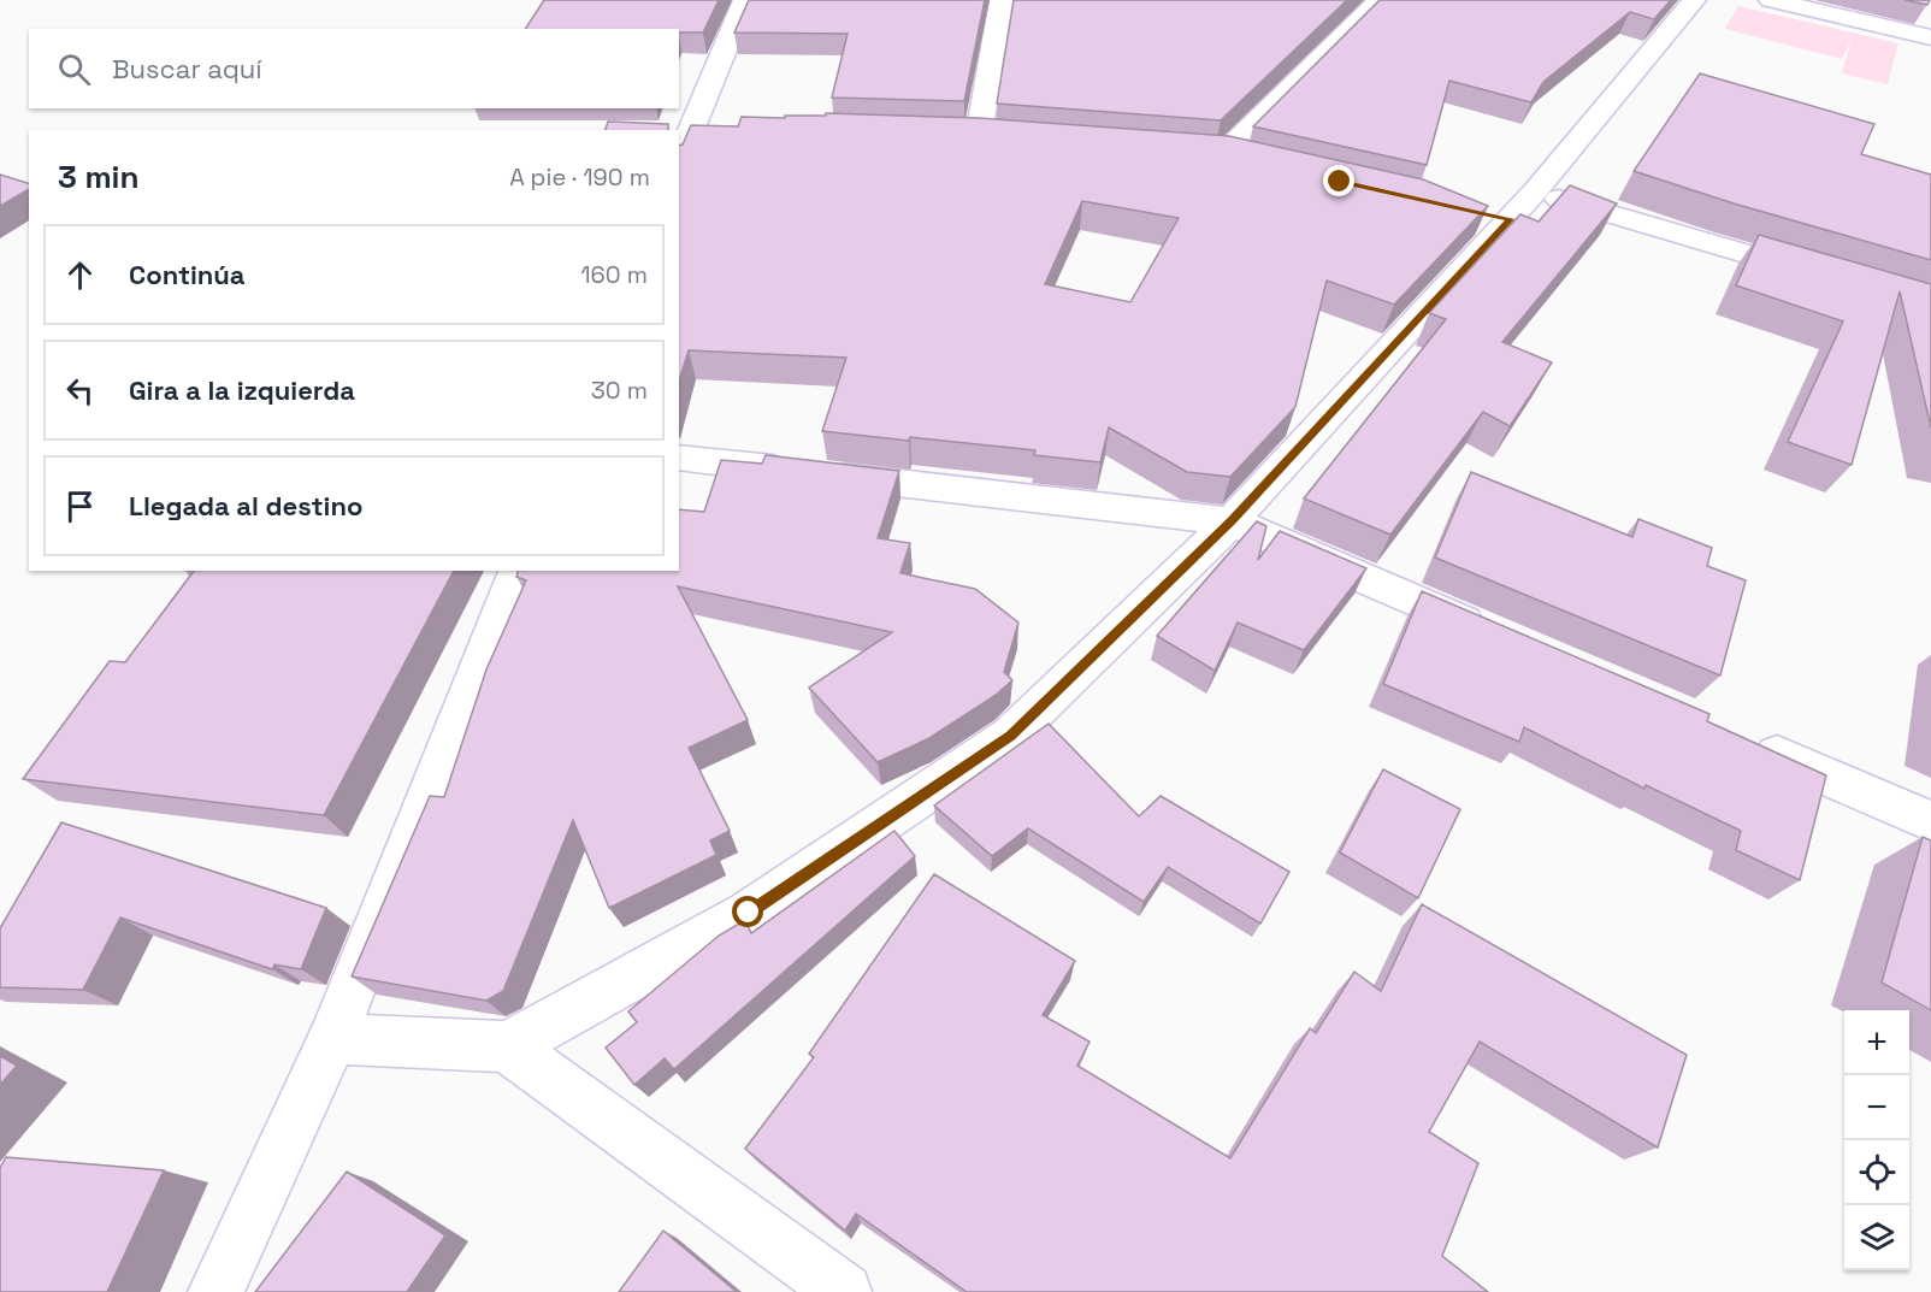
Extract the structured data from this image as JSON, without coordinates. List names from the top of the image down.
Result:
{
  "page": {
    "search": "Buscar aquí",
    "heading": ["3 min", "A pie · 190 m"],
    "list": [
      ["Continúa", "160 m"],
      ["Gira a la izquierda", "30 m"],
      "Llegada al destino"
    ],
    "map_buttons": ["+", "−"]
  }
}
